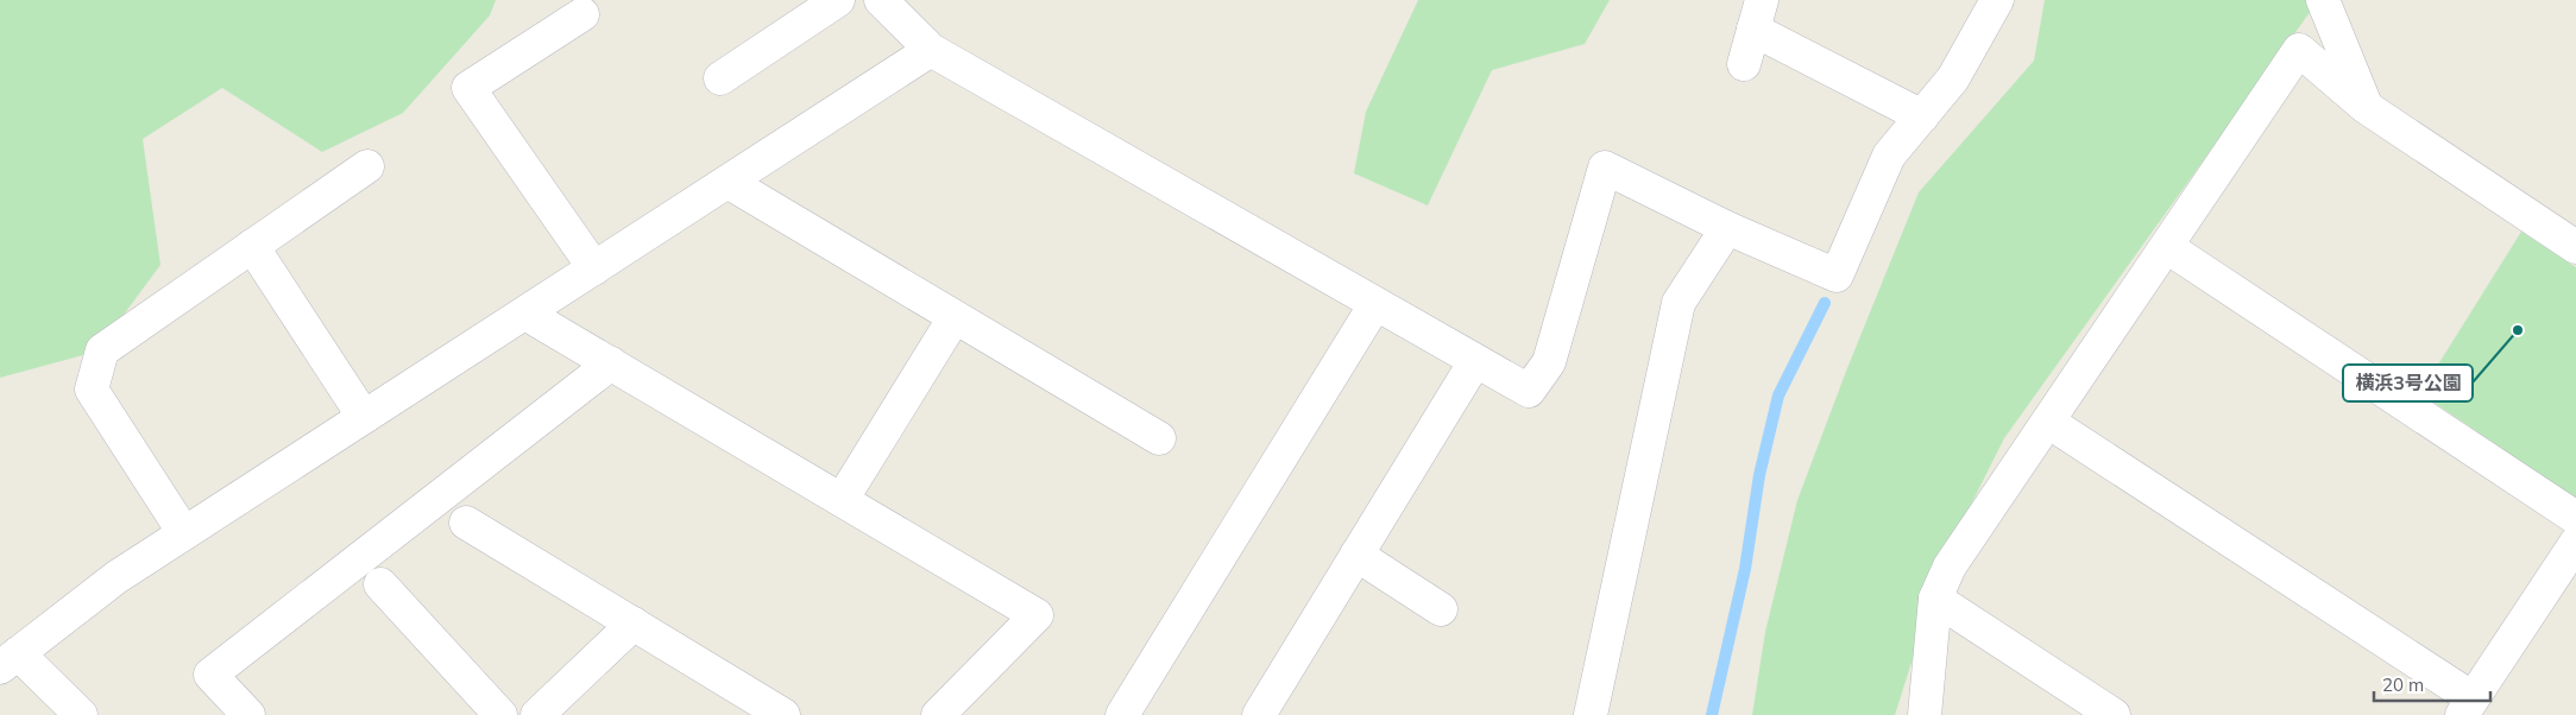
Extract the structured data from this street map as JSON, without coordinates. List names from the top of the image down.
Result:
{
  "places": ["横浜3号公園"],
  "scale_bar": "20 m"
}
